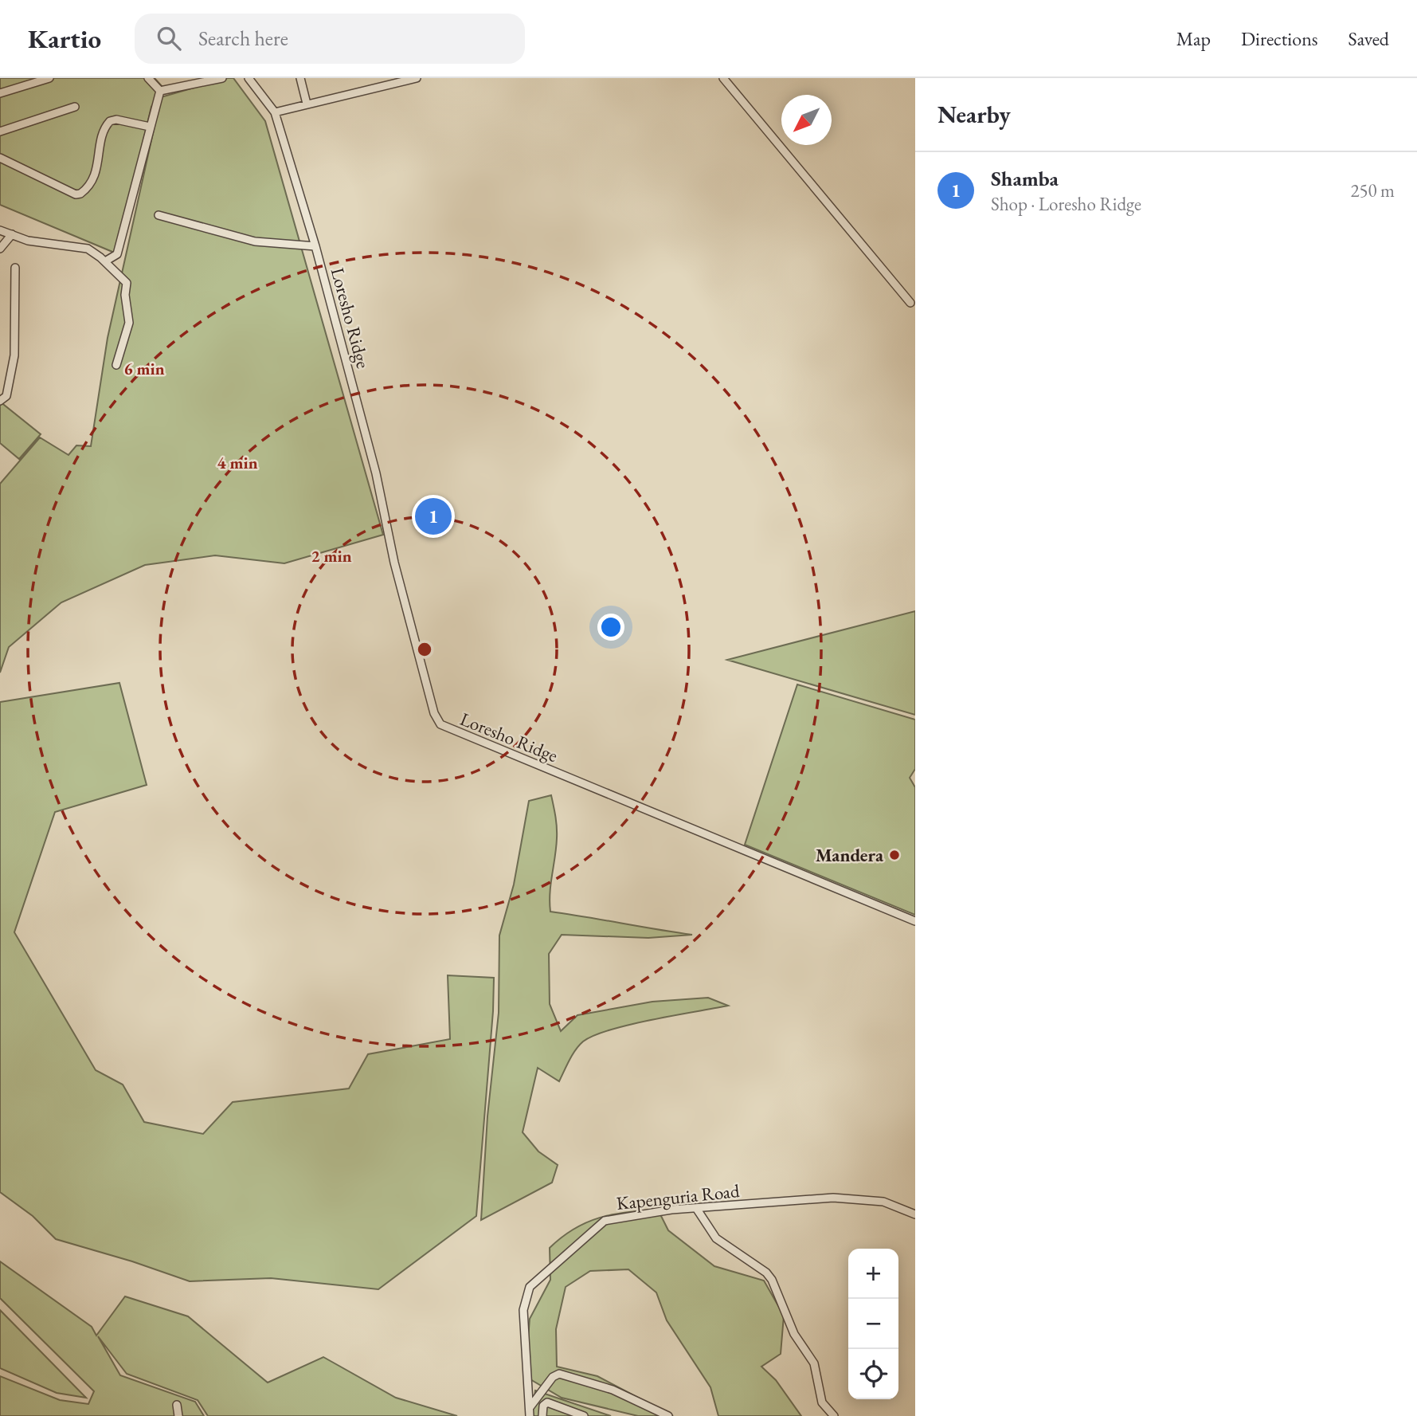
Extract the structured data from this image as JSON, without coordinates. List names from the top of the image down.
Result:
{
  "streets": {
    "street": ["Loresho Ridge", "Kapenguria Road"]
  },
  "places": ["Mandera"],
  "north": "bottom left",
  "page": {
    "header": "Kartio",
    "search": "Search here",
    "nav": ["Map", "Directions", "Saved"],
    "heading": "Nearby",
    "list": [
      {
        "mark": "1",
        "name": "Shamba",
        "note": "Shop · Loresho Ridge",
        "value": "250 m"
      }
    ],
    "pins": "1",
    "map_buttons": ["+", "−"]
  },
  "rings": ["6 min", "4 min", "2 min"]
}
